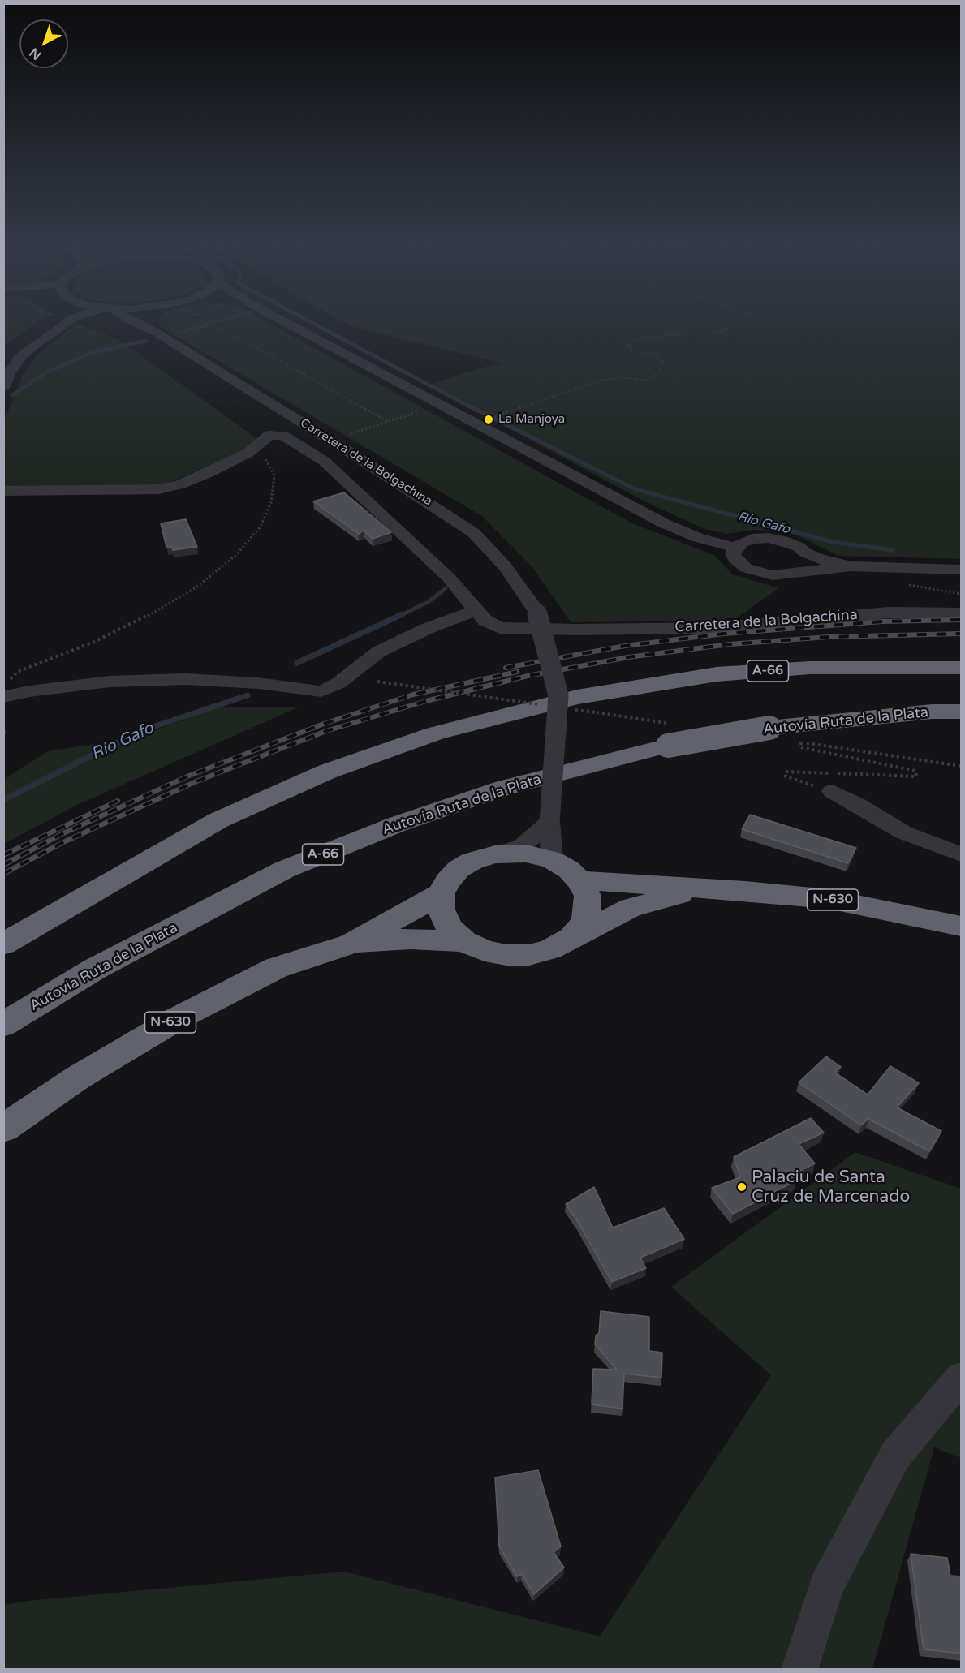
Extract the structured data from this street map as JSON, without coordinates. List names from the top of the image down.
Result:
{
  "streets": {
    "highway": ["A-66", "Autovía Ruta de la Plata", "N-630"],
    "street": ["Carretera de la Bolgachina"]
  },
  "crossings": [
    ["Carretera de la Bolgachina", "N-630"]
  ],
  "water": ["Río Gafo"],
  "places": ["La Manjoya", "Palaciu de Santa Cruz de Marcenado"],
  "north": "bottom left"
}
